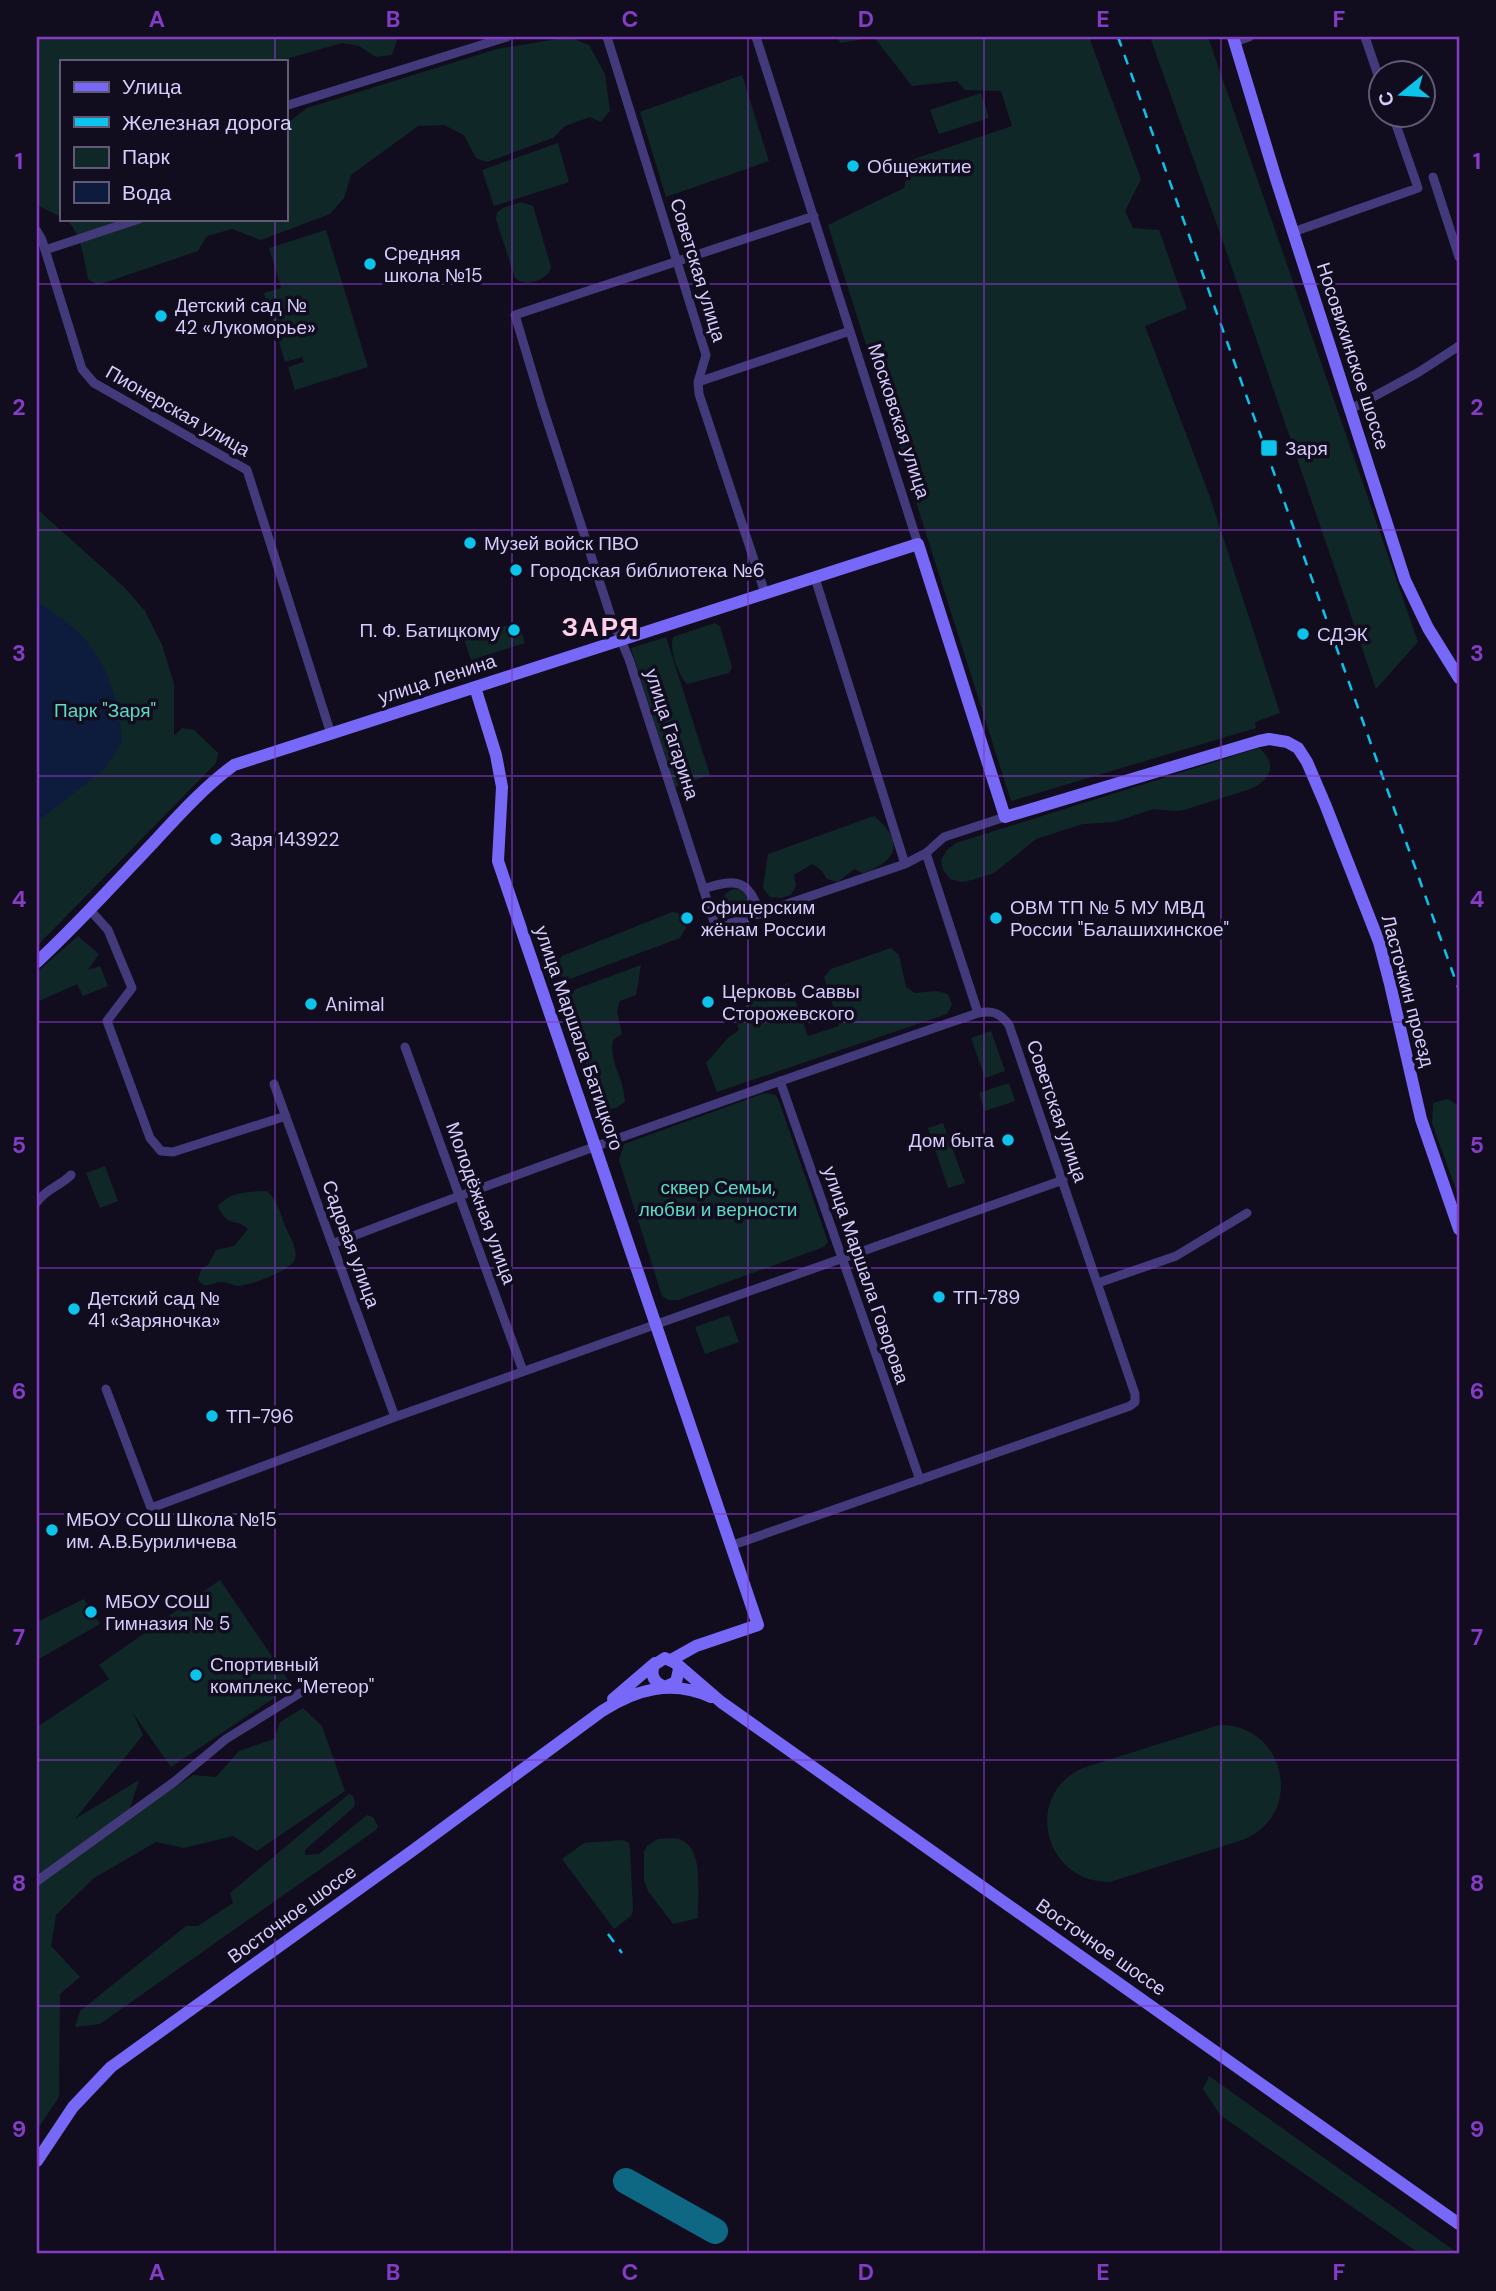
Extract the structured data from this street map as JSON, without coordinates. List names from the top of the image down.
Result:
{
  "streets": {
    "street": [
      "Советская улица",
      "Носовихинское шоссе",
      "Пионерская улица",
      "Московская улица",
      "улица Ленина",
      "улица Гагарина",
      "Ласточкин проезд",
      "улица Маршала Батицкого",
      "Молодёжная улица",
      "Садовая улица",
      "улица Маршала Говорова",
      "Восточное шоссе"
    ]
  },
  "crossings": [
    ["Советская улица", "улица Ленина"],
    ["Советская улица", "улица Гагарина"],
    ["Советская улица", "улица Маршала Говорова"],
    ["Пионерская улица", "улица Ленина"],
    ["Московская улица", "улица Ленина"],
    ["Московская улица", "Ласточкин проезд"],
    ["улица Ленина", "улица Гагарина"],
    ["улица Ленина", "улица Маршала Батицкого"],
    ["улица Маршала Батицкого", "Восточное шоссе"]
  ],
  "districts": ["ЗАРЯ"],
  "parks": ["Парк \"Заря\"", "сквер Семьи, любви и верности"],
  "places": {
    "other": [
      "Общежитие",
      "Средняя школа №15",
      "Детский сад № 42 «Лукоморье»",
      "Музей войск ПВО",
      "Городская библиотека №6",
      "П. Ф. Батицкому",
      "СДЭК",
      "Заря 143922",
      "Офицерским жёнам России",
      "ОВМ ТП № 5 МУ МВД России \"Балашихинское\"",
      "Церковь Саввы Сторожевского",
      "Animal",
      "Дом быта",
      "ТП-789",
      "Детский сад № 41 «Заряночка»",
      "ТП-796",
      "МБОУ СОШ Школа №15 им. А.В.Буриличева",
      "МБОУ СОШ Гимназия № 5",
      "Спортивный комплекс \"Метеор\""
    ],
    "transit": ["Заря"]
  },
  "legend": [
    "Улица",
    "Железная дорога",
    "Парк",
    "Вода"
  ],
  "north": "left",
  "grid": {
    "columns": [
      "A",
      "B",
      "C",
      "D",
      "E",
      "F"
    ],
    "rows": [
      "1",
      "2",
      "3",
      "4",
      "5",
      "6",
      "7",
      "8",
      "9"
    ]
  }
}
